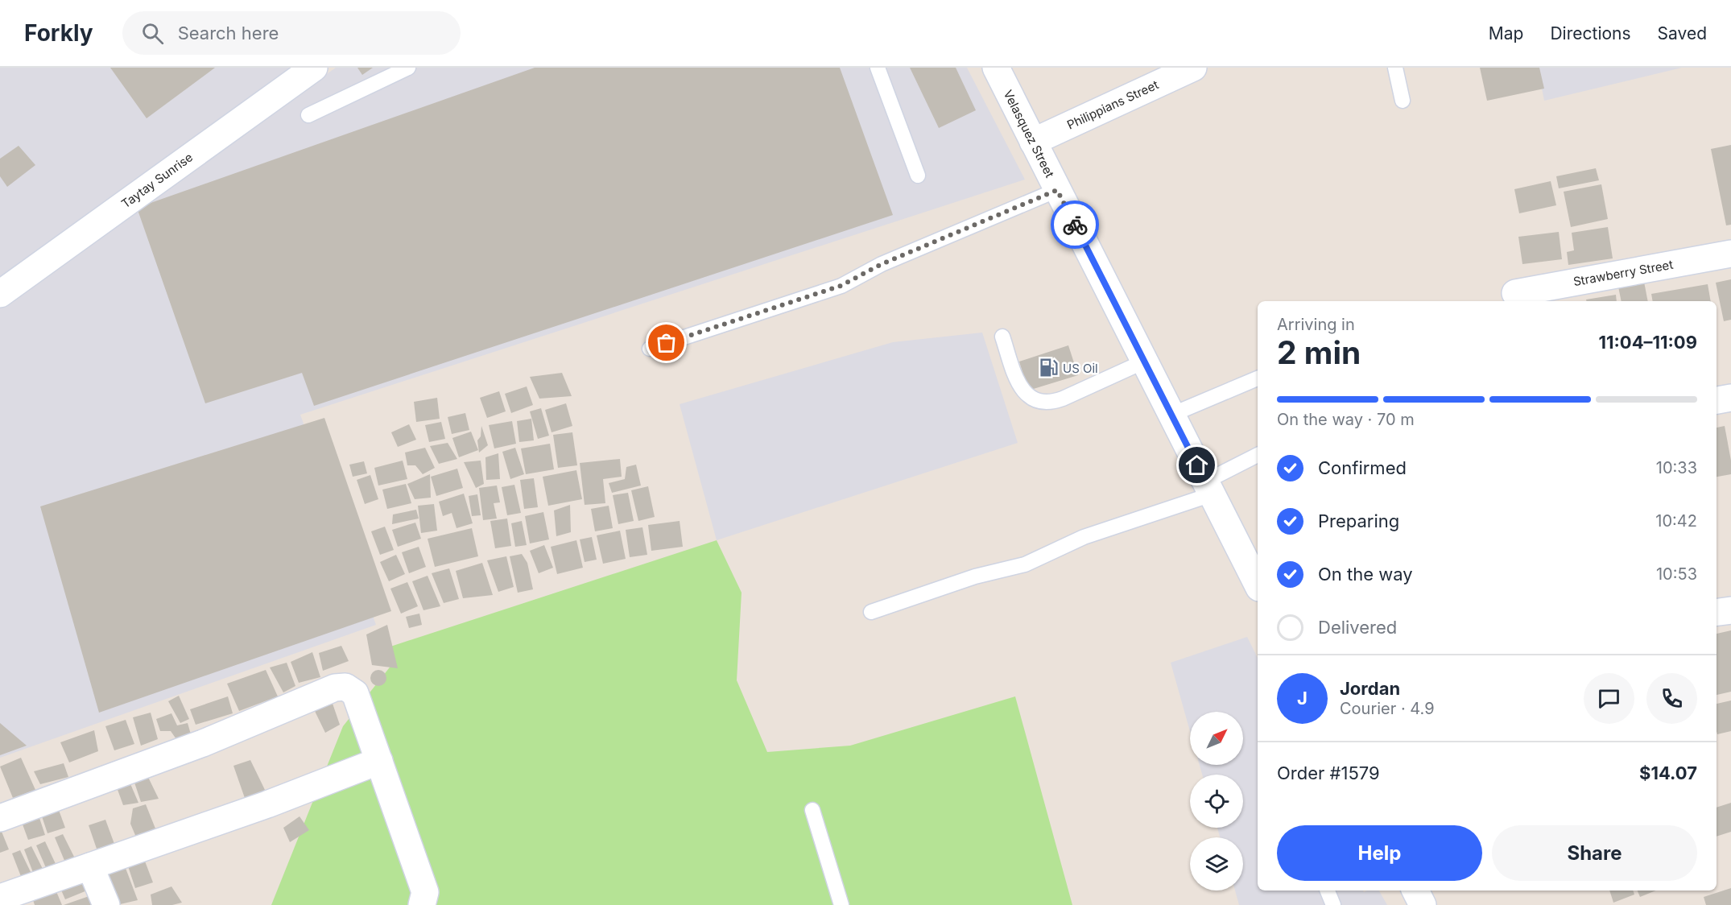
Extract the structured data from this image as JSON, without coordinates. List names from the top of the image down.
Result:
{
  "streets": {
    "street": [
      "Philippians Street",
      "Velasquez Street",
      "Taytay Sunrise",
      "Strawberry Street"
    ]
  },
  "crossings": [
    ["Philippians Street", "Velasquez Street"]
  ],
  "places": {
    "fuel station": ["US Oil"]
  },
  "north": "top right",
  "page": {
    "header": "Forkly",
    "search": "Search here",
    "nav": ["Map", "Directions", "Saved"],
    "heading": ["2 min", "Arriving in", "11:04–11:09"],
    "panel": [
      "Jordan",
      "Courier · 4.9",
      "Order #1579",
      "$14.07"
    ],
    "bar": "On the way · 70 m",
    "list": [
      ["Confirmed", "10:33"],
      ["Preparing", "10:42"],
      ["On the way", "10:53"],
      "Delivered"
    ],
    "round": "J",
    "buttons": ["Help", "Share"]
  }
}
